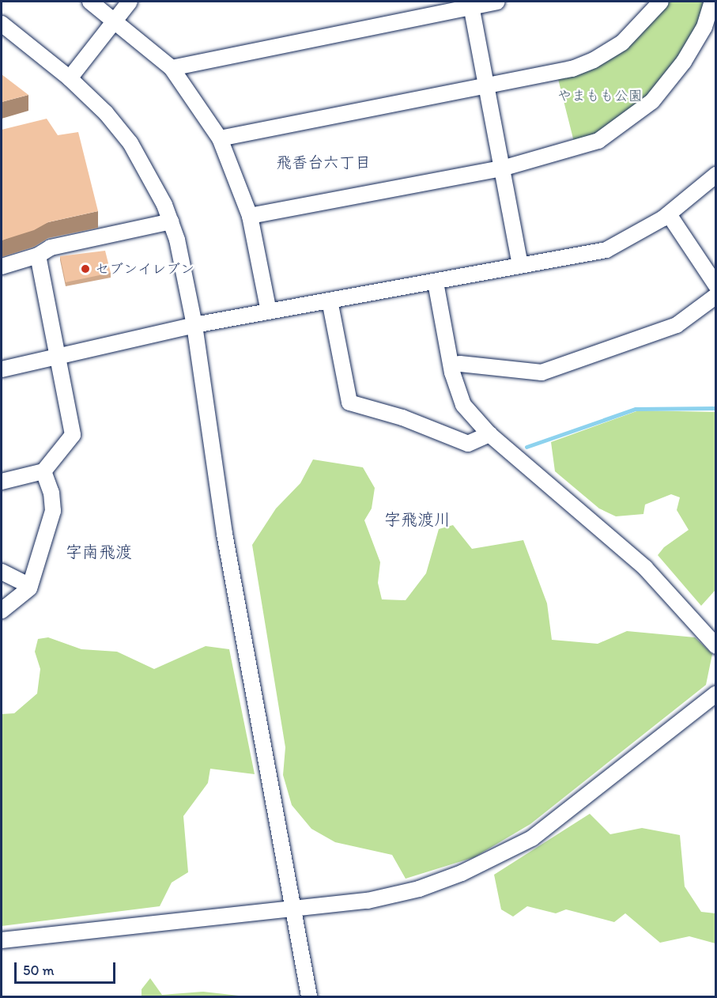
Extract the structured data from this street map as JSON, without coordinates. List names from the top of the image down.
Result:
{
  "districts": ["飛香台六丁目", "字飛渡川", "字南飛渡"],
  "parks": ["やまもも公園"],
  "places": ["セブンイレブン"],
  "scale_bar": "50 m"
}
